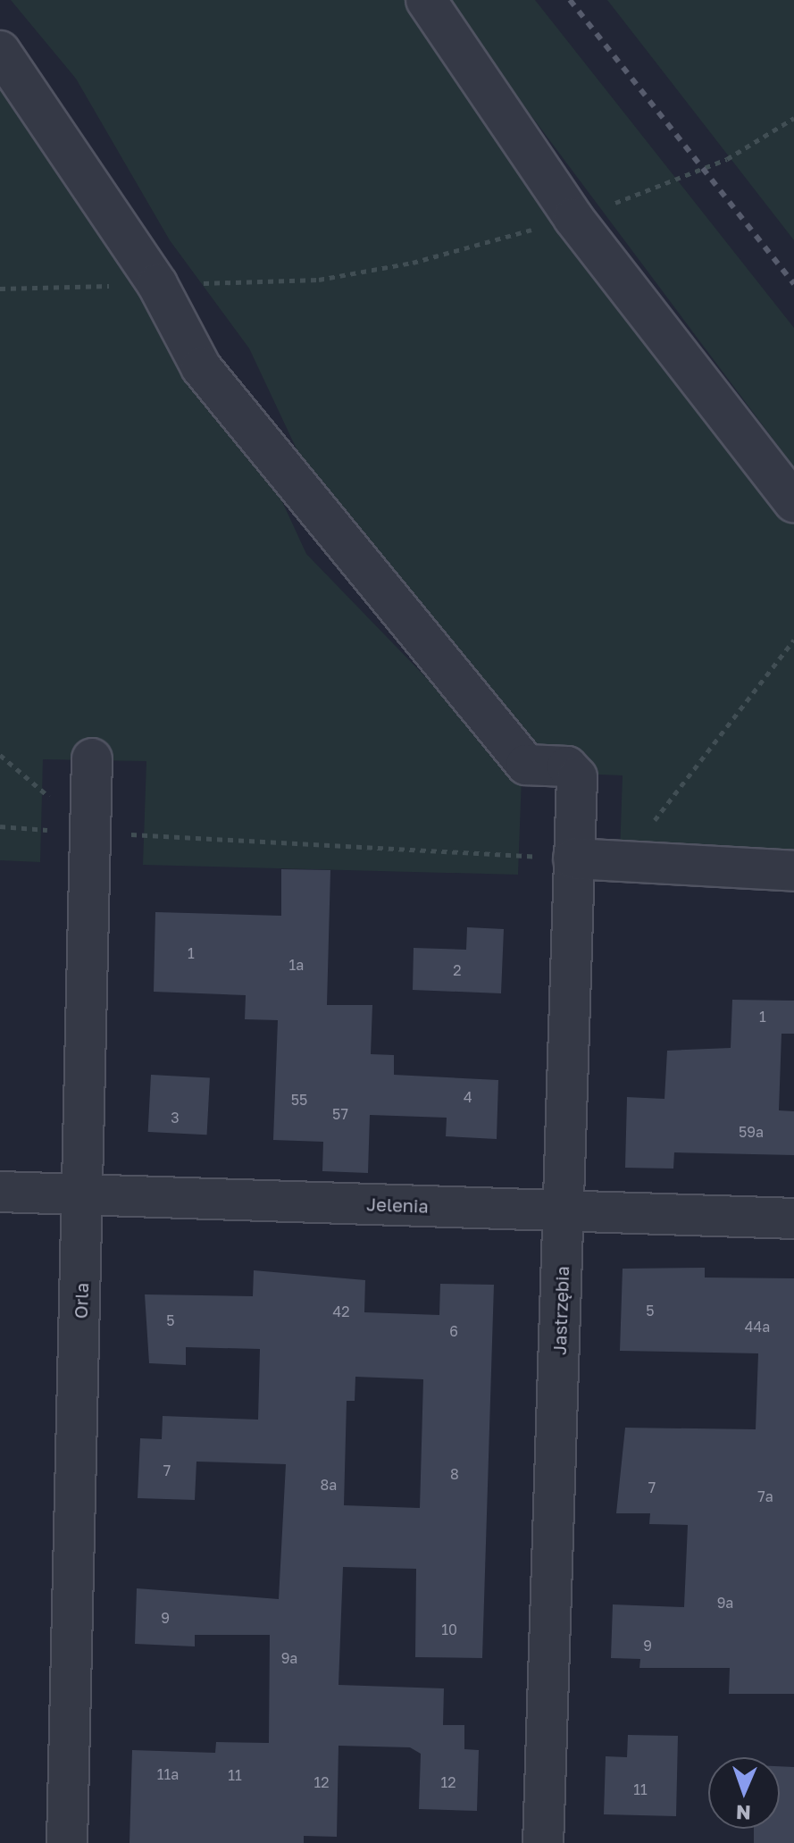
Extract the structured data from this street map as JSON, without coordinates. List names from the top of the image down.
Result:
{
  "streets": {
    "street": ["Jelenia", "Orla", "Jastrzębia"]
  },
  "crossings": [
    ["Jelenia", "Orla"],
    ["Jelenia", "Jastrzębia"]
  ],
  "house_numbers": [
    "1",
    "1a",
    "2",
    "1",
    "4",
    "55",
    "57",
    "3",
    "59a",
    "5",
    "42",
    "5",
    "44a",
    "6",
    "7",
    "8",
    "8a",
    "7",
    "7a",
    "9a",
    "9",
    "10",
    "9",
    "9a",
    "11a",
    "11",
    "12",
    "12",
    "11"
  ],
  "north": "bottom"
}
